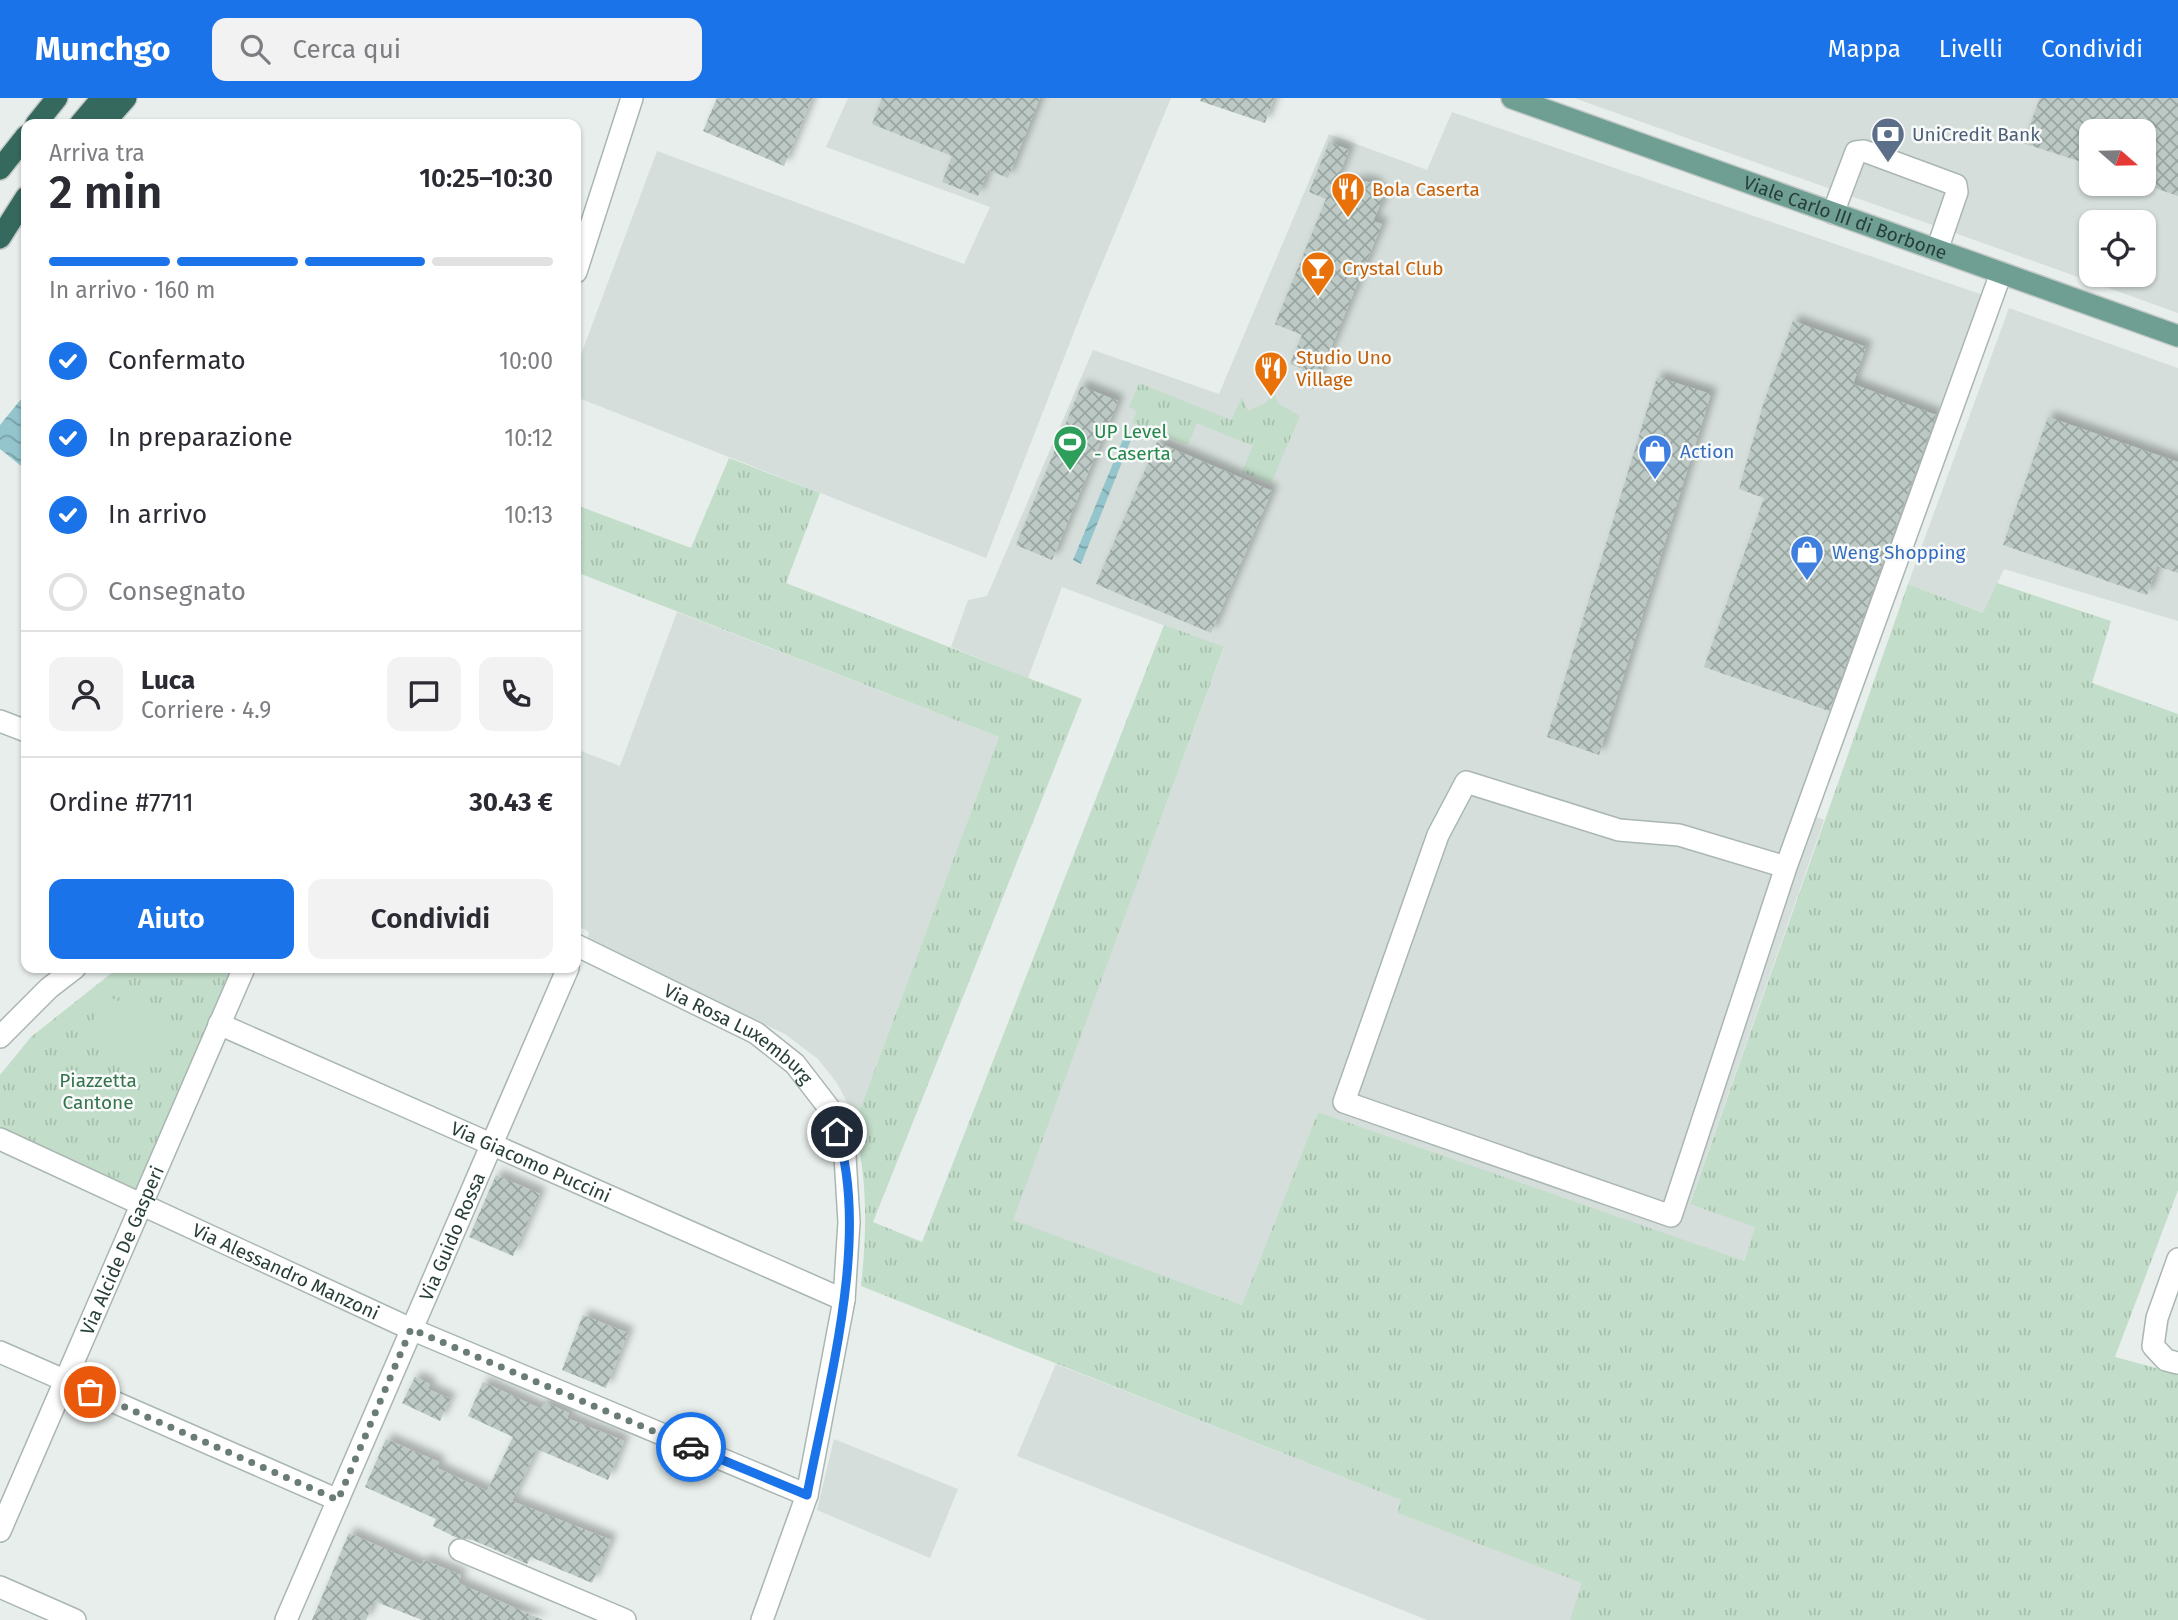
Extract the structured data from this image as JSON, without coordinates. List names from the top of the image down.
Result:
{
  "streets": {
    "main road": ["Viale Carlo III di Borbone"],
    "street": [
      "Via Rosa Luxemburg",
      "Via Giacomo Puccini",
      "Via Guido Rossa",
      "Via Alcide De Gasperi",
      "Via Alessandro Manzoni"
    ]
  },
  "crossings": [
    ["Via Rosa Luxemburg", "Via Giacomo Puccini"],
    ["Via Rosa Luxemburg", "Via Alessandro Manzoni"],
    ["Via Giacomo Puccini", "Via Guido Rossa"],
    ["Via Giacomo Puccini", "Via Alcide De Gasperi"],
    ["Via Guido Rossa", "Via Alessandro Manzoni"],
    ["Via Alcide De Gasperi", "Via Alessandro Manzoni"]
  ],
  "parks": ["Piazzetta Cantone"],
  "places": {
    "bank": ["UniCredit Bank"],
    "restaurant": ["Bola Caserta", "Studio Uno Village"],
    "bar": ["Crystal Club"],
    "sports": ["UP Level - Caserta"],
    "shop": ["Action", "Weng Shopping"]
  },
  "north": "right",
  "page": {
    "header": "Munchgo",
    "search": "Cerca qui",
    "nav": ["Mappa", "Livelli", "Condividi"],
    "heading": ["2 min", "Arriva tra", "10:25–10:30"],
    "panel": [
      "Luca",
      "Corriere · 4.9",
      "Ordine #7711",
      "30.43 €"
    ],
    "bar": "In arrivo · 160 m",
    "list": [
      ["Confermato", "10:00"],
      ["In preparazione", "10:12"],
      ["In arrivo", "10:13"],
      "Consegnato"
    ],
    "buttons": ["Aiuto", "Condividi"]
  }
}
